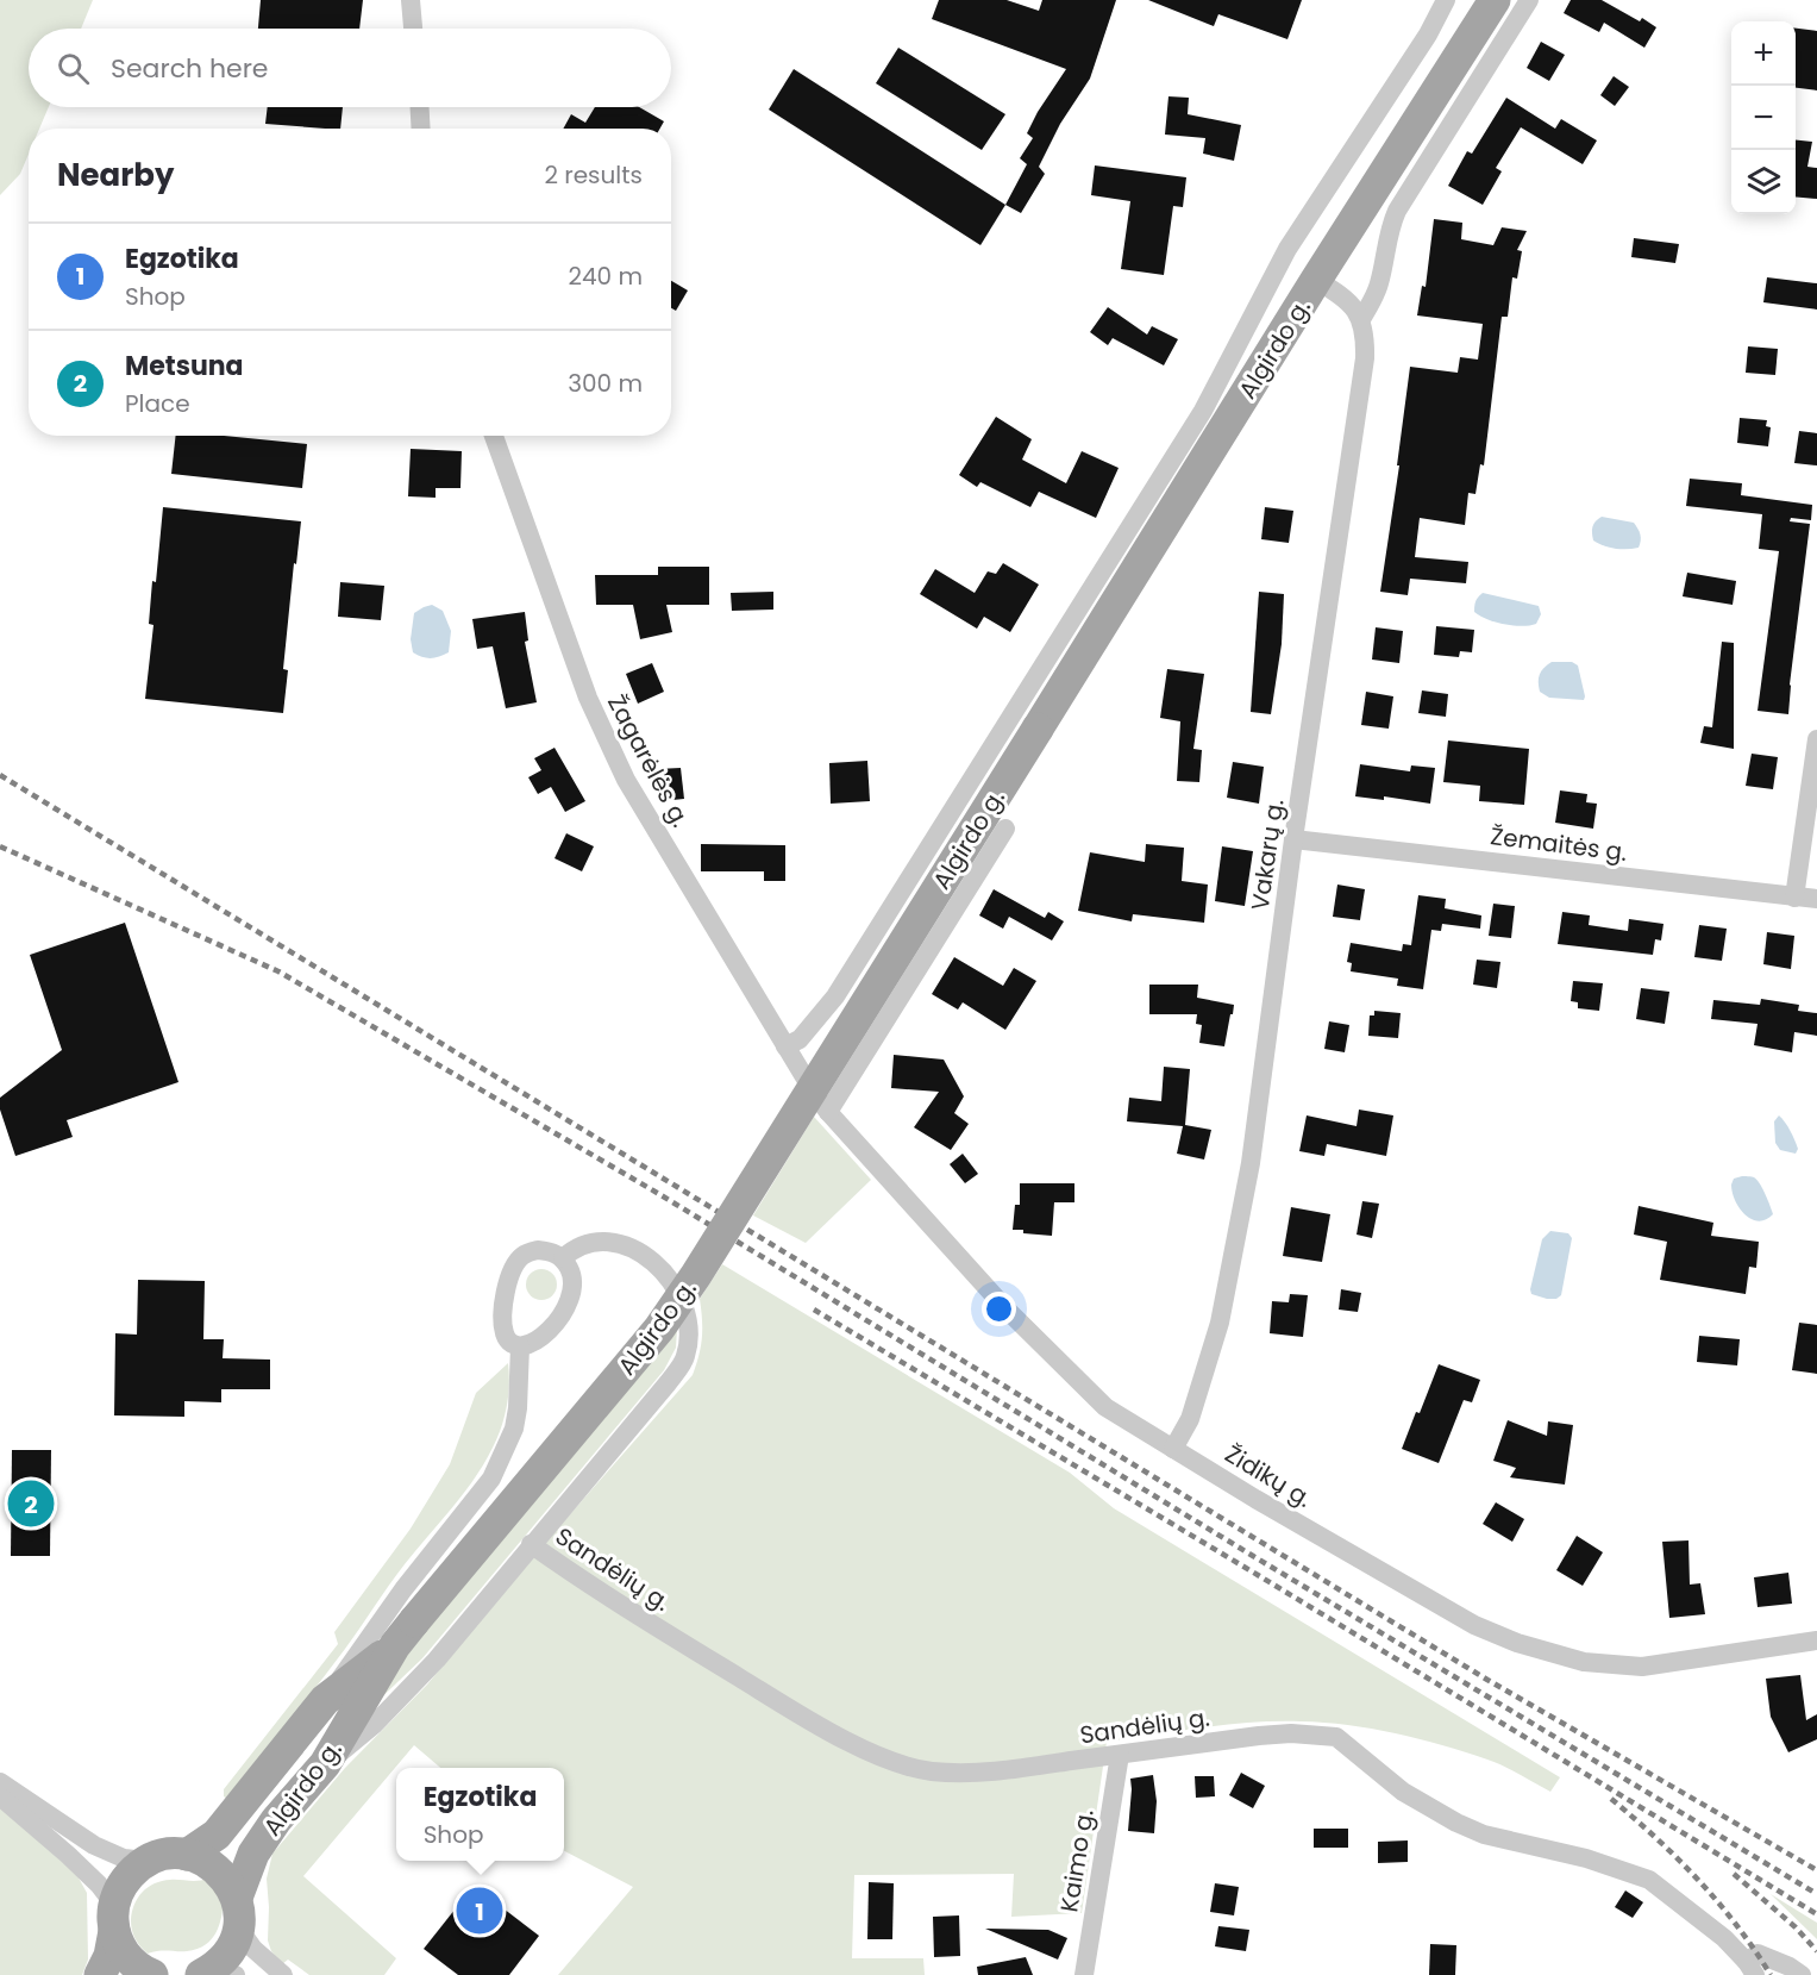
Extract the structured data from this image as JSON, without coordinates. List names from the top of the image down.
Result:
{
  "streets": {
    "main road": ["Algirdo g."],
    "street": [
      "Žagarėlės g.",
      "Žemaitės g.",
      "Vakarų g.",
      "Židikų g.",
      "Sandėlių g.",
      "Kaimo g."
    ]
  },
  "crossings": [
    ["Žagarėlės g.", "Židikų g."],
    ["Žemaitės g.", "Vakarų g."],
    ["Vakarų g.", "Židikų g."],
    ["Sandėlių g.", "Kaimo g."]
  ],
  "page": {
    "map_buttons": ["+", "−"],
    "search": "Search here",
    "heading": ["Nearby", "2 results"],
    "list": [
      {
        "mark": "1",
        "name": "Egzotika",
        "note": "Shop",
        "value": "240 m"
      },
      {
        "mark": "2",
        "name": "Metsuna",
        "note": "Place",
        "value": "300 m"
      }
    ],
    "pins": ["2", "1"],
    "popup": ["Egzotika", "Shop"]
  }
}
